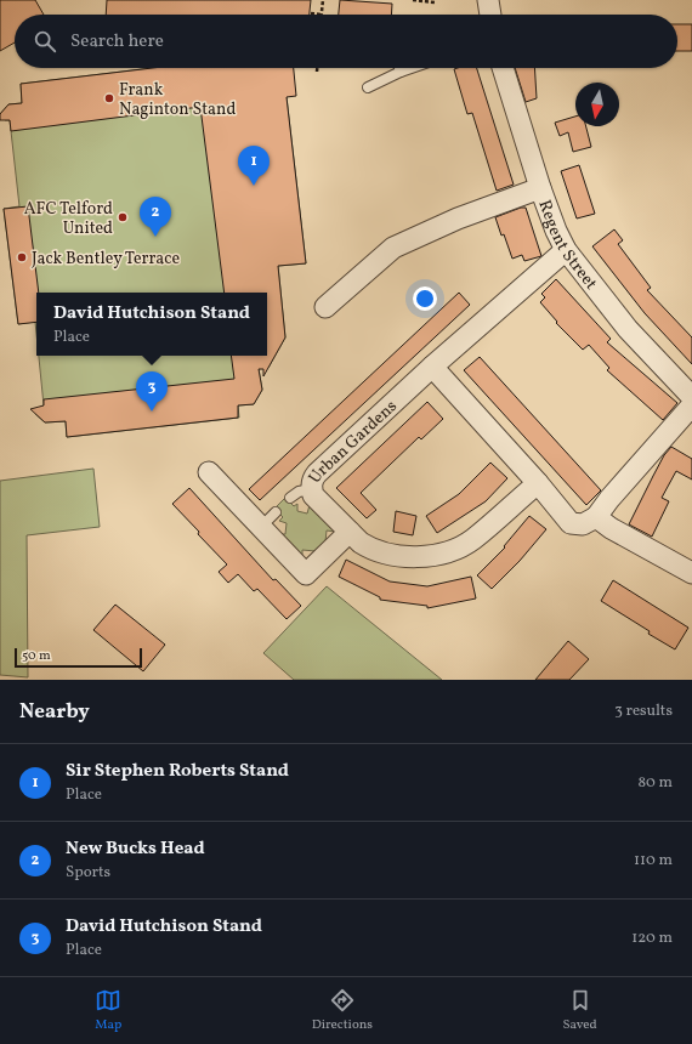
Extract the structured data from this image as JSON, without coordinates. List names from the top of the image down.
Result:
{
  "streets": {
    "street": ["Regent Street", "Urban Gardens"]
  },
  "crossings": [
    ["Regent Street", "Urban Gardens"]
  ],
  "places": ["Frank Naginton Stand", "AFC Telford United", "Jack Bentley Terrace"],
  "scale_bar": "50 m",
  "north": "bottom",
  "page": {
    "search": "Search here",
    "pins": ["1", "2", "3"],
    "popup": ["David Hutchison Stand", "Place"],
    "scale": "50 m",
    "heading": ["Nearby", "3 results"],
    "list": [
      {
        "mark": "1",
        "name": "Sir Stephen Roberts Stand",
        "note": "Place",
        "value": "80 m"
      },
      {
        "mark": "2",
        "name": "New Bucks Head",
        "note": "Sports",
        "value": "110 m"
      },
      {
        "mark": "3",
        "name": "David Hutchison Stand",
        "note": "Place",
        "value": "120 m"
      }
    ],
    "nav": ["Map", "Directions", "Saved"]
  }
}
